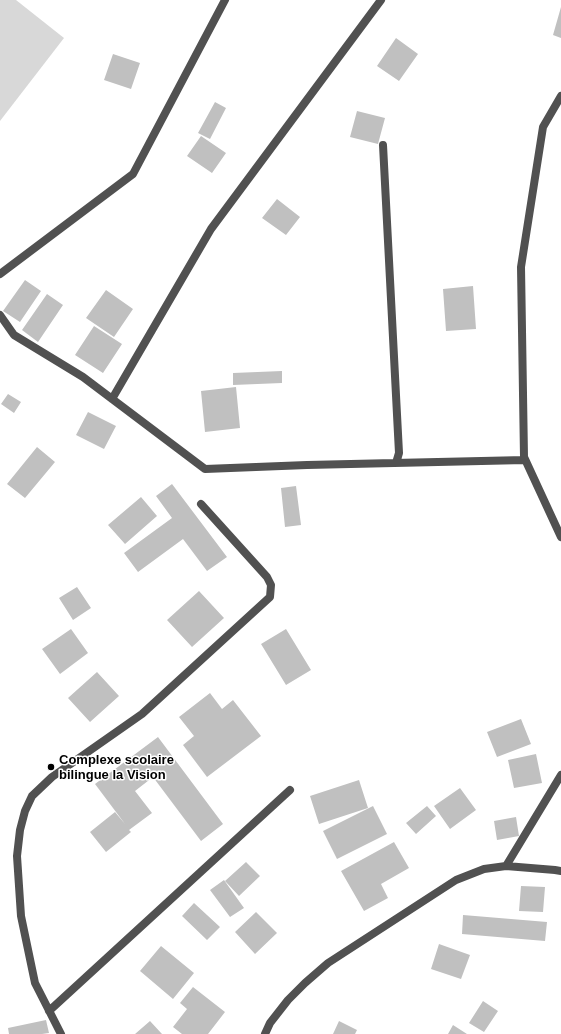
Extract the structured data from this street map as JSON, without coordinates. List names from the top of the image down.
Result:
{
  "places": ["Complexe scolaire bilingue la Vision"]
}
